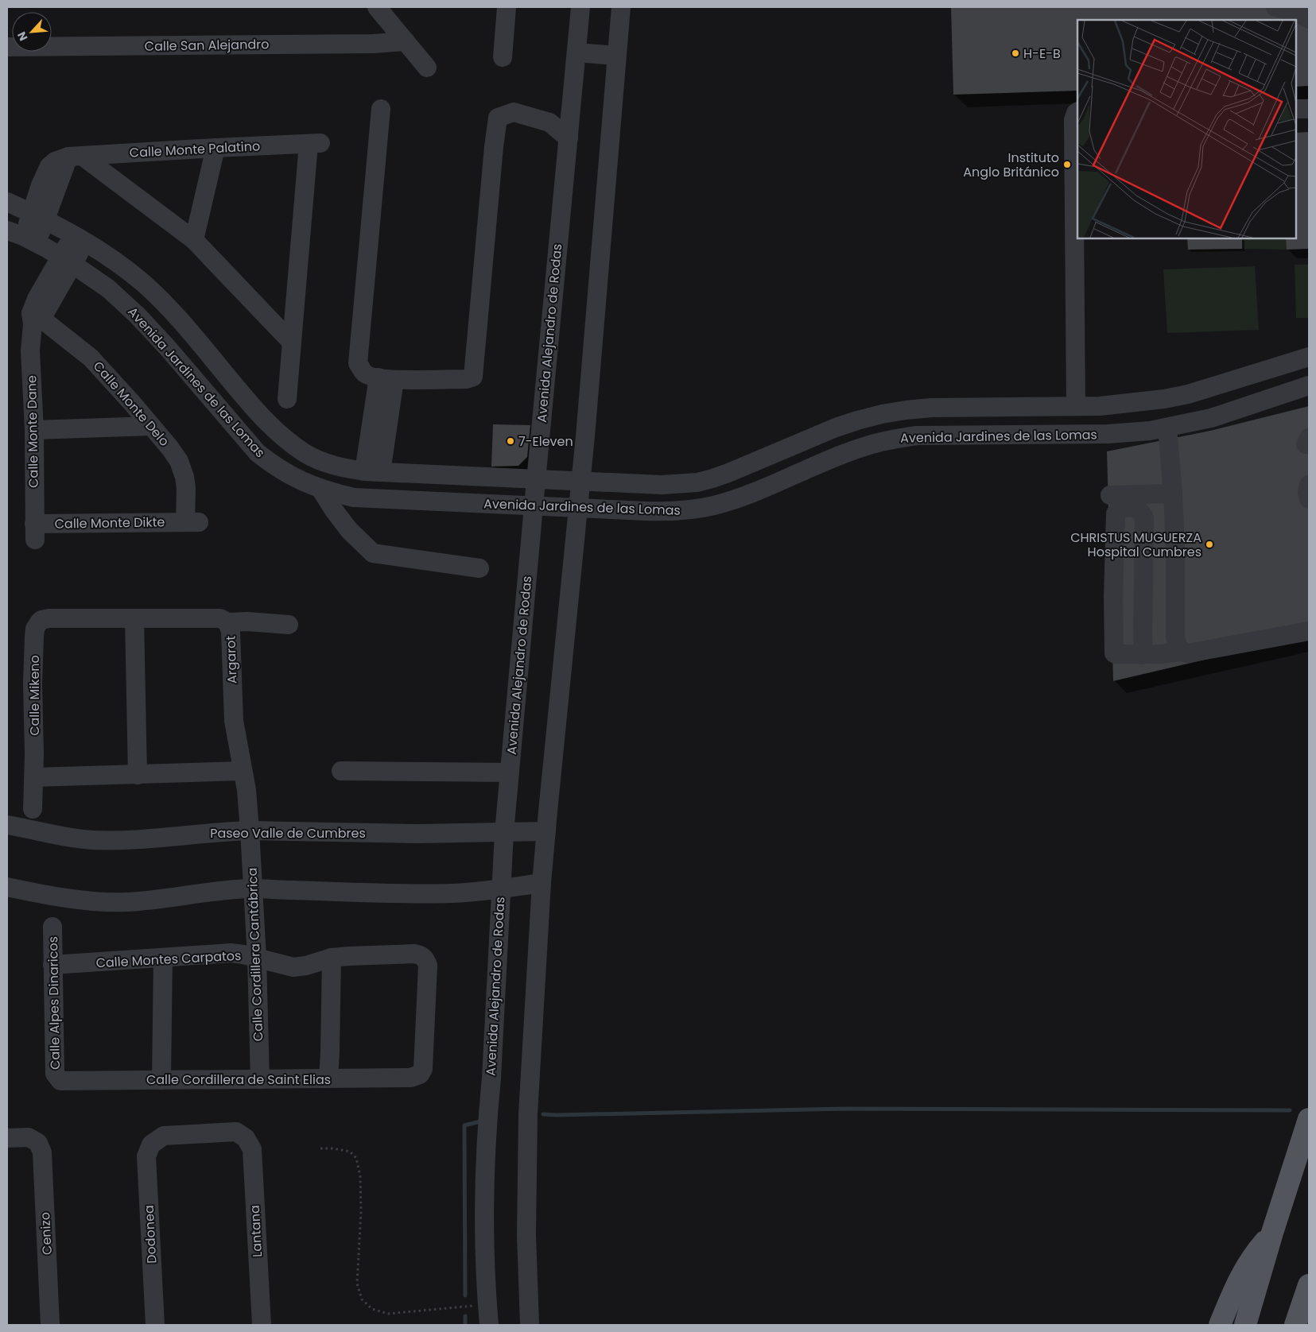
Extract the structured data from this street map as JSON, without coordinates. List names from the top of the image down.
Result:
{
  "streets": {
    "street": [
      "Calle San Alejandro",
      "Calle Monte Palatino",
      "Avenida Alejandro de Rodas",
      "Avenida Jardines de las Lomas",
      "Calle Monte Delo",
      "Calle Monte Dane",
      "Calle Monte Dikte",
      "Argarot",
      "Calle Mikeno",
      "Paseo Valle de Cumbres",
      "Calle Cordillera Cantábrica",
      "Calle Montes Carpatos",
      "Calle Alpes Dinaricos",
      "Calle Cordillera de Saint Elias",
      "Lantana",
      "Cenizo",
      "Dodonea"
    ]
  },
  "crossings": [
    ["Avenida Alejandro de Rodas", "Avenida Jardines de las Lomas"],
    ["Avenida Alejandro de Rodas", "Paseo Valle de Cumbres"],
    ["Avenida Jardines de las Lomas", "Calle Monte Dane"],
    ["Calle Monte Delo", "Calle Monte Dane"],
    ["Calle Monte Delo", "Calle Monte Dikte"],
    ["Calle Monte Dane", "Calle Monte Dikte"],
    ["Argarot", "Calle Mikeno"],
    ["Argarot", "Paseo Valle de Cumbres"],
    ["Argarot", "Calle Cordillera Cantábrica"],
    ["Paseo Valle de Cumbres", "Calle Cordillera Cantábrica"],
    ["Calle Cordillera Cantábrica", "Calle Montes Carpatos"],
    ["Calle Cordillera Cantábrica", "Calle Cordillera de Saint Elias"],
    ["Calle Montes Carpatos", "Calle Alpes Dinaricos"],
    ["Calle Montes Carpatos", "Calle Cordillera de Saint Elias"],
    ["Calle Alpes Dinaricos", "Calle Cordillera de Saint Elias"],
    ["Lantana", "Dodonea"]
  ],
  "places": [
    "H-E-B",
    "Instituto Anglo Británico",
    "7-Eleven",
    "CHRISTUS MUGUERZA Hospital Cumbres"
  ],
  "north": "bottom left"
}
